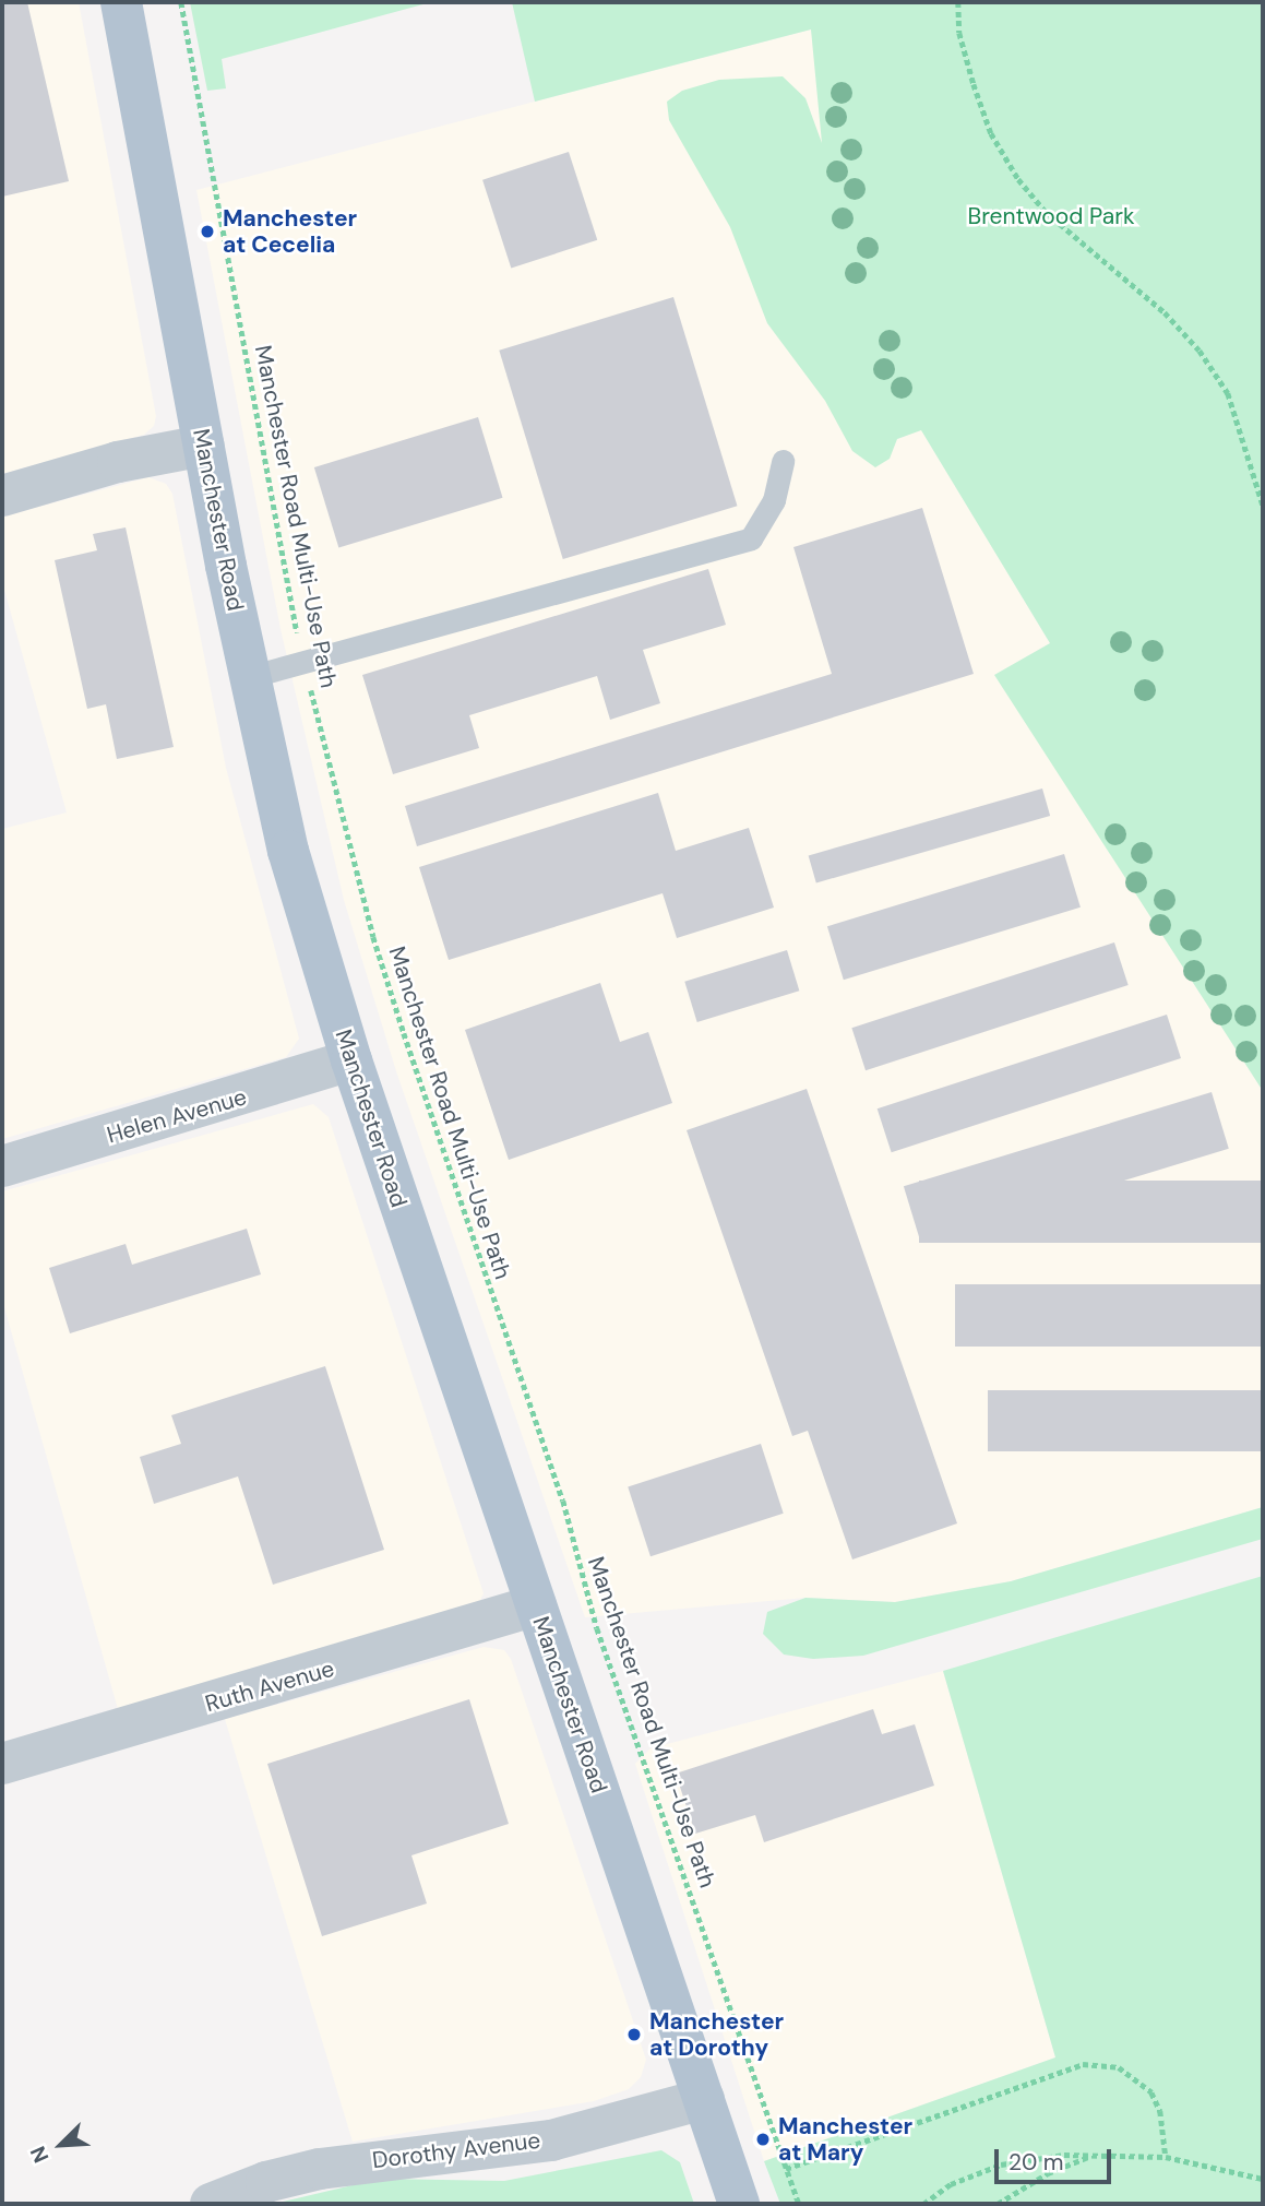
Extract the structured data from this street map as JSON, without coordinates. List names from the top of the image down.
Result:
{
  "streets": {
    "main road": ["Manchester Road"],
    "street": ["Helen Avenue", "Ruth Avenue", "Dorothy Avenue"],
    "path": ["Manchester Road Multi-Use Path"]
  },
  "crossings": [
    ["Manchester Road", "Helen Avenue"],
    ["Manchester Road", "Ruth Avenue"],
    ["Manchester Road", "Dorothy Avenue"]
  ],
  "parks": ["Brentwood Park"],
  "places": ["Manchester at Cecelia", "Manchester at Dorothy", "Manchester at Mary"],
  "scale_bar": "20 m",
  "north": "bottom left"
}
